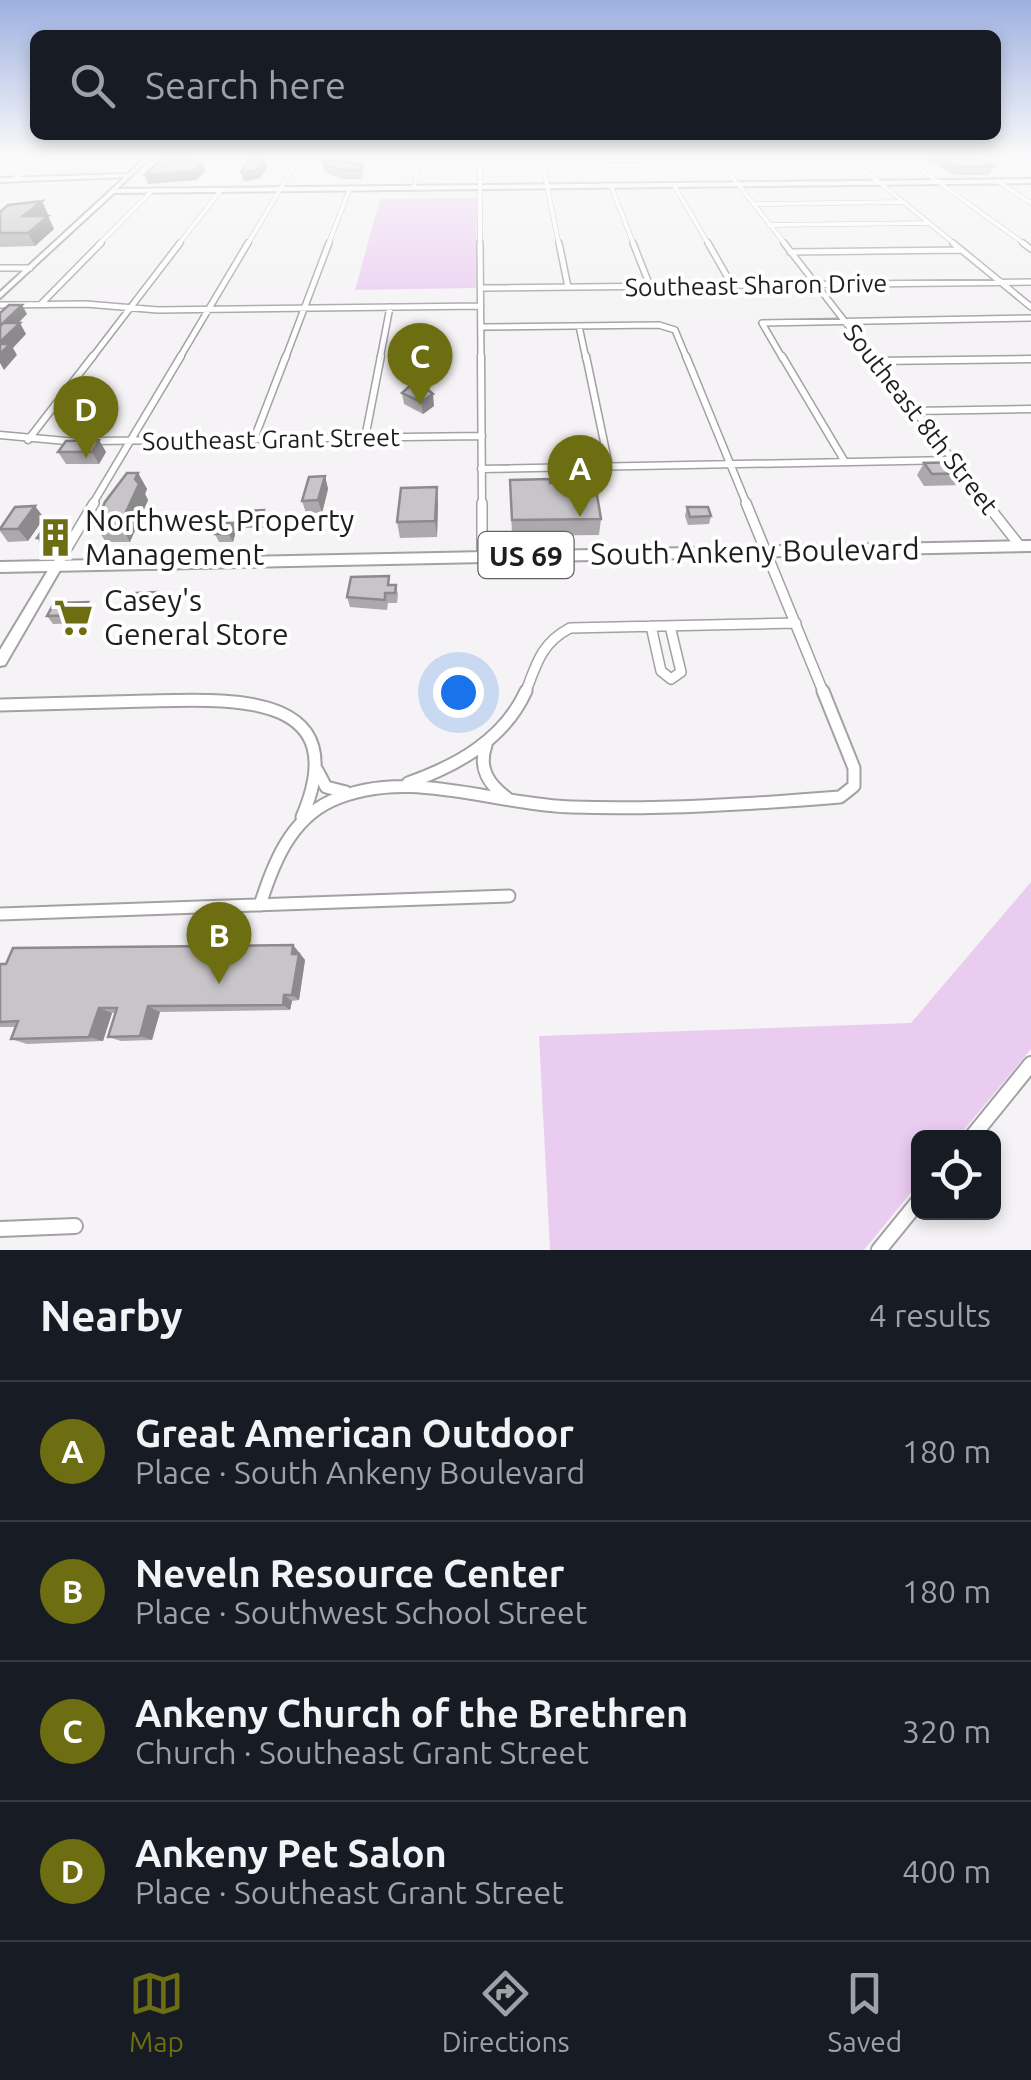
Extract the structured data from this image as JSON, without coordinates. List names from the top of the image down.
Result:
{
  "streets": {
    "main road": ["South Ankeny Boulevard", "US 69"],
    "street": ["Southeast Sharon Drive", "Southeast 8th Street", "Southeast Grant Street"]
  },
  "crossings": [
    ["Southeast Sharon Drive", "Southeast 8th Street"],
    ["Southeast 8th Street", "South Ankeny Boulevard"]
  ],
  "places": {
    "building": ["Northwest Property Management"],
    "supermarket": ["Casey's General Store"]
  },
  "page": {
    "search": "Search here",
    "pins": [
      "C",
      "D",
      "A",
      "B"
    ],
    "heading": ["Nearby", "4 results"],
    "list": [
      {
        "mark": "A",
        "name": "Great American Outdoor",
        "note": "Place · South Ankeny Boulevard",
        "value": "180 m"
      },
      {
        "mark": "B",
        "name": "Neveln Resource Center",
        "note": "Place · Southwest School Street",
        "value": "180 m"
      },
      {
        "mark": "C",
        "name": "Ankeny Church of the Brethren",
        "note": "Church · Southeast Grant Street",
        "value": "320 m"
      },
      {
        "mark": "D",
        "name": "Ankeny Pet Salon",
        "note": "Place · Southeast Grant Street",
        "value": "400 m"
      }
    ],
    "nav": ["Map", "Directions", "Saved"]
  }
}
